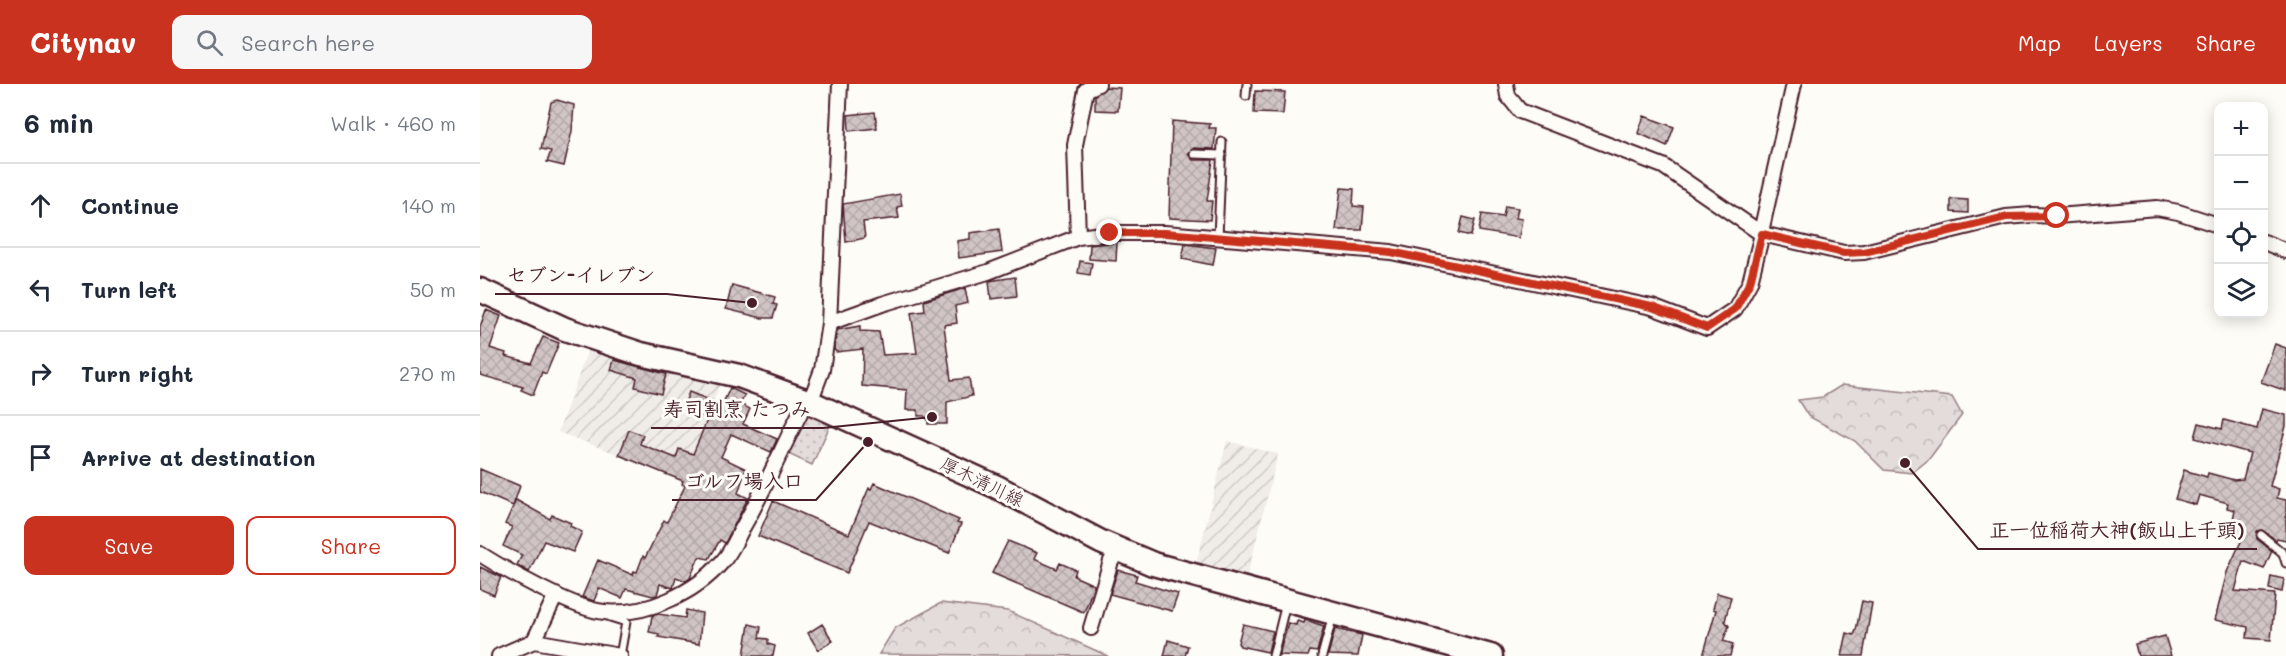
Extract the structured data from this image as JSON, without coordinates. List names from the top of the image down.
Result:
{
  "streets": {
    "main road": ["厚木清川線"]
  },
  "places": [
    "セブン-イレブン",
    "寿司割烹 たつみ",
    "ゴルフ場入口",
    "正一位稲荷大神(飯山上千頭)"
  ],
  "page": {
    "header": "Citynav",
    "search": "Search here",
    "nav": ["Map", "Layers", "Share"],
    "heading": ["6 min", "Walk · 460 m"],
    "map_buttons": ["+", "−"],
    "list": [
      ["Continue", "140 m"],
      ["Turn left", "50 m"],
      ["Turn right", "270 m"],
      "Arrive at destination"
    ],
    "buttons": ["Save", "Share"]
  }
}
